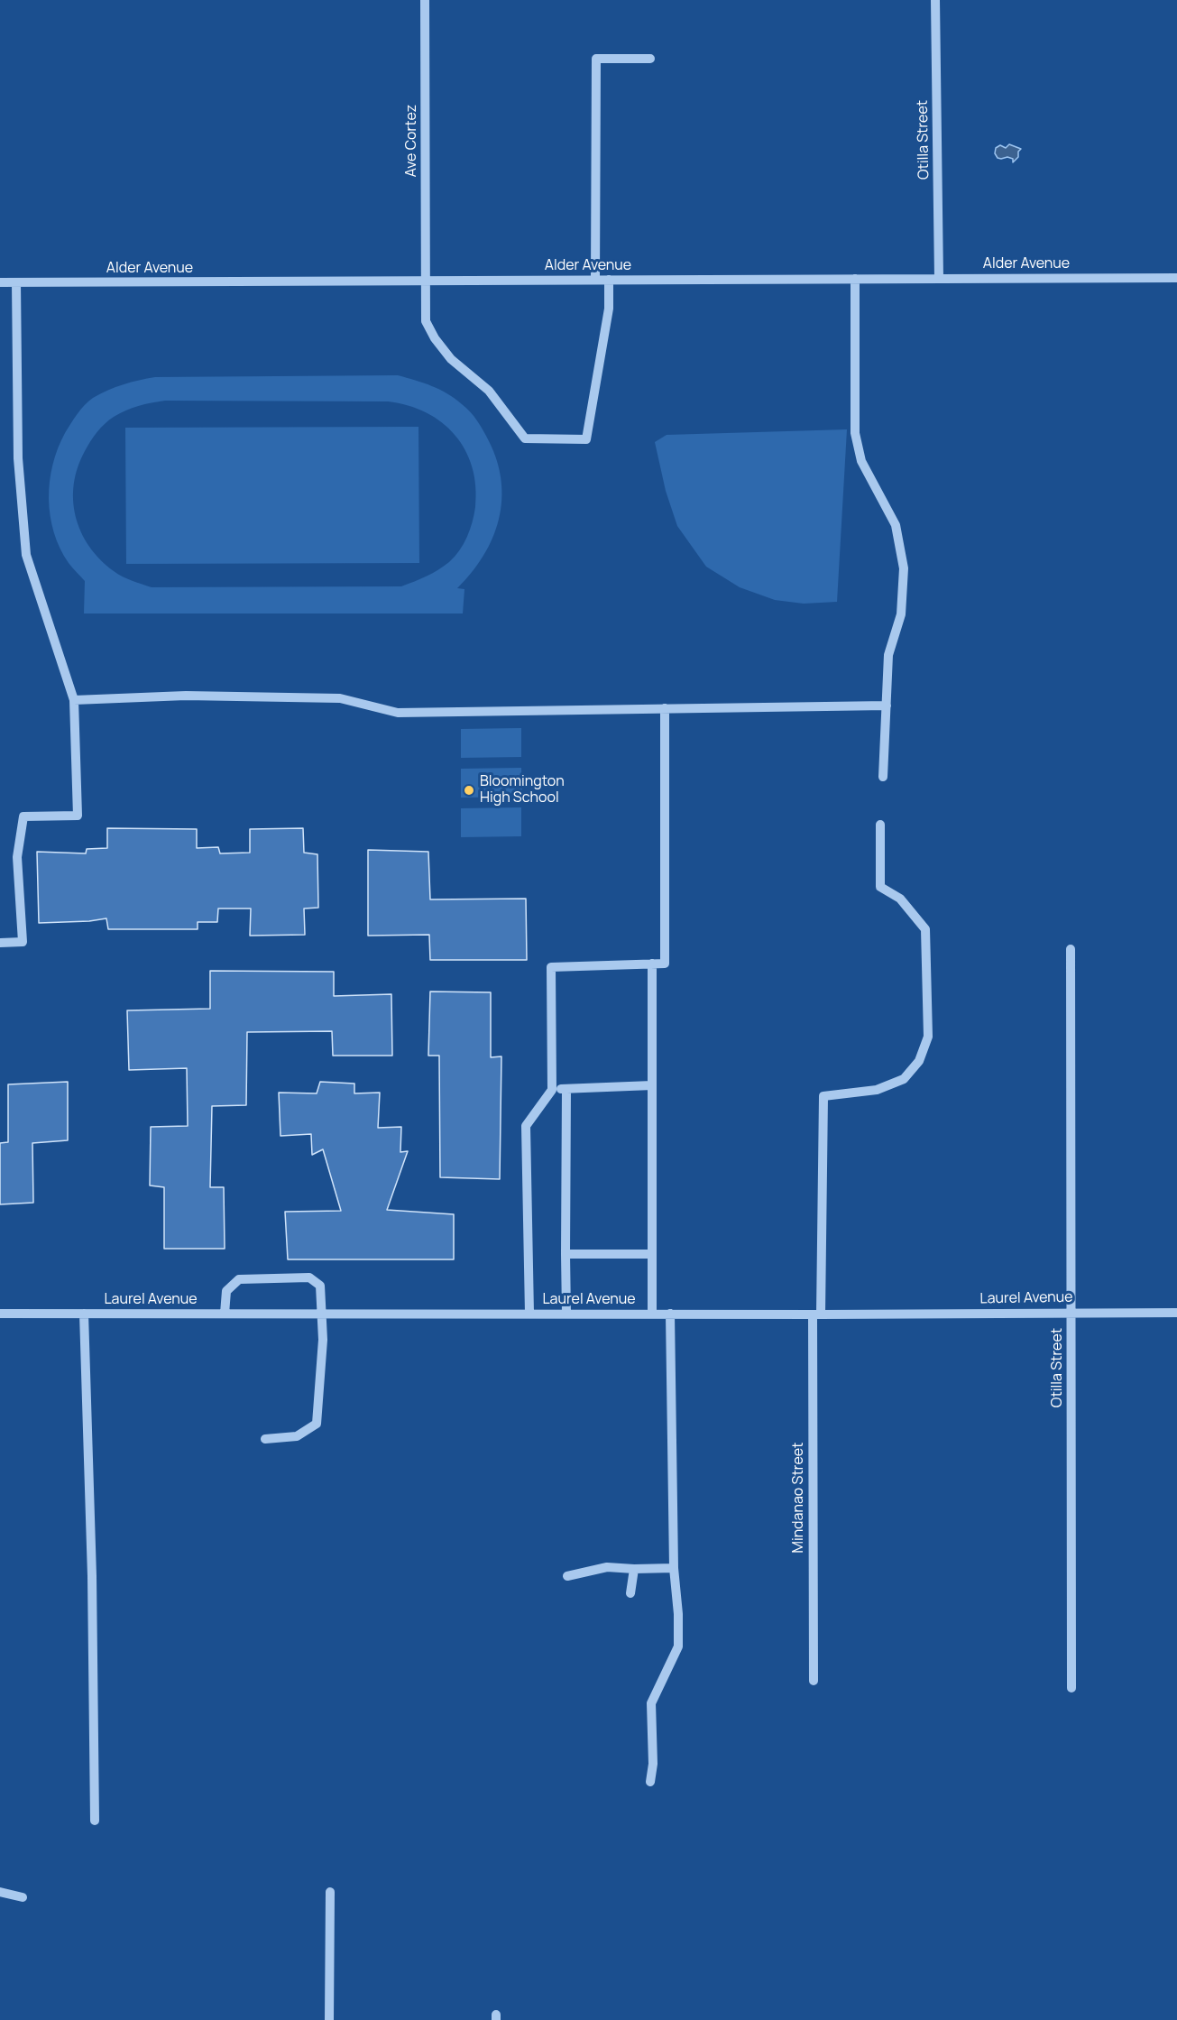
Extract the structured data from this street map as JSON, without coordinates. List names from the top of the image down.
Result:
{
  "streets": {
    "street": [
      "Otilla Street",
      "Ave Cortez",
      "Alder Avenue",
      "Laurel Avenue",
      "Mindanao Street"
    ]
  },
  "crossings": [
    ["Otilla Street", "Alder Avenue"],
    ["Otilla Street", "Laurel Avenue"],
    ["Ave Cortez", "Alder Avenue"],
    ["Laurel Avenue", "Mindanao Street"]
  ],
  "places": ["Bloomington High School"]
}
